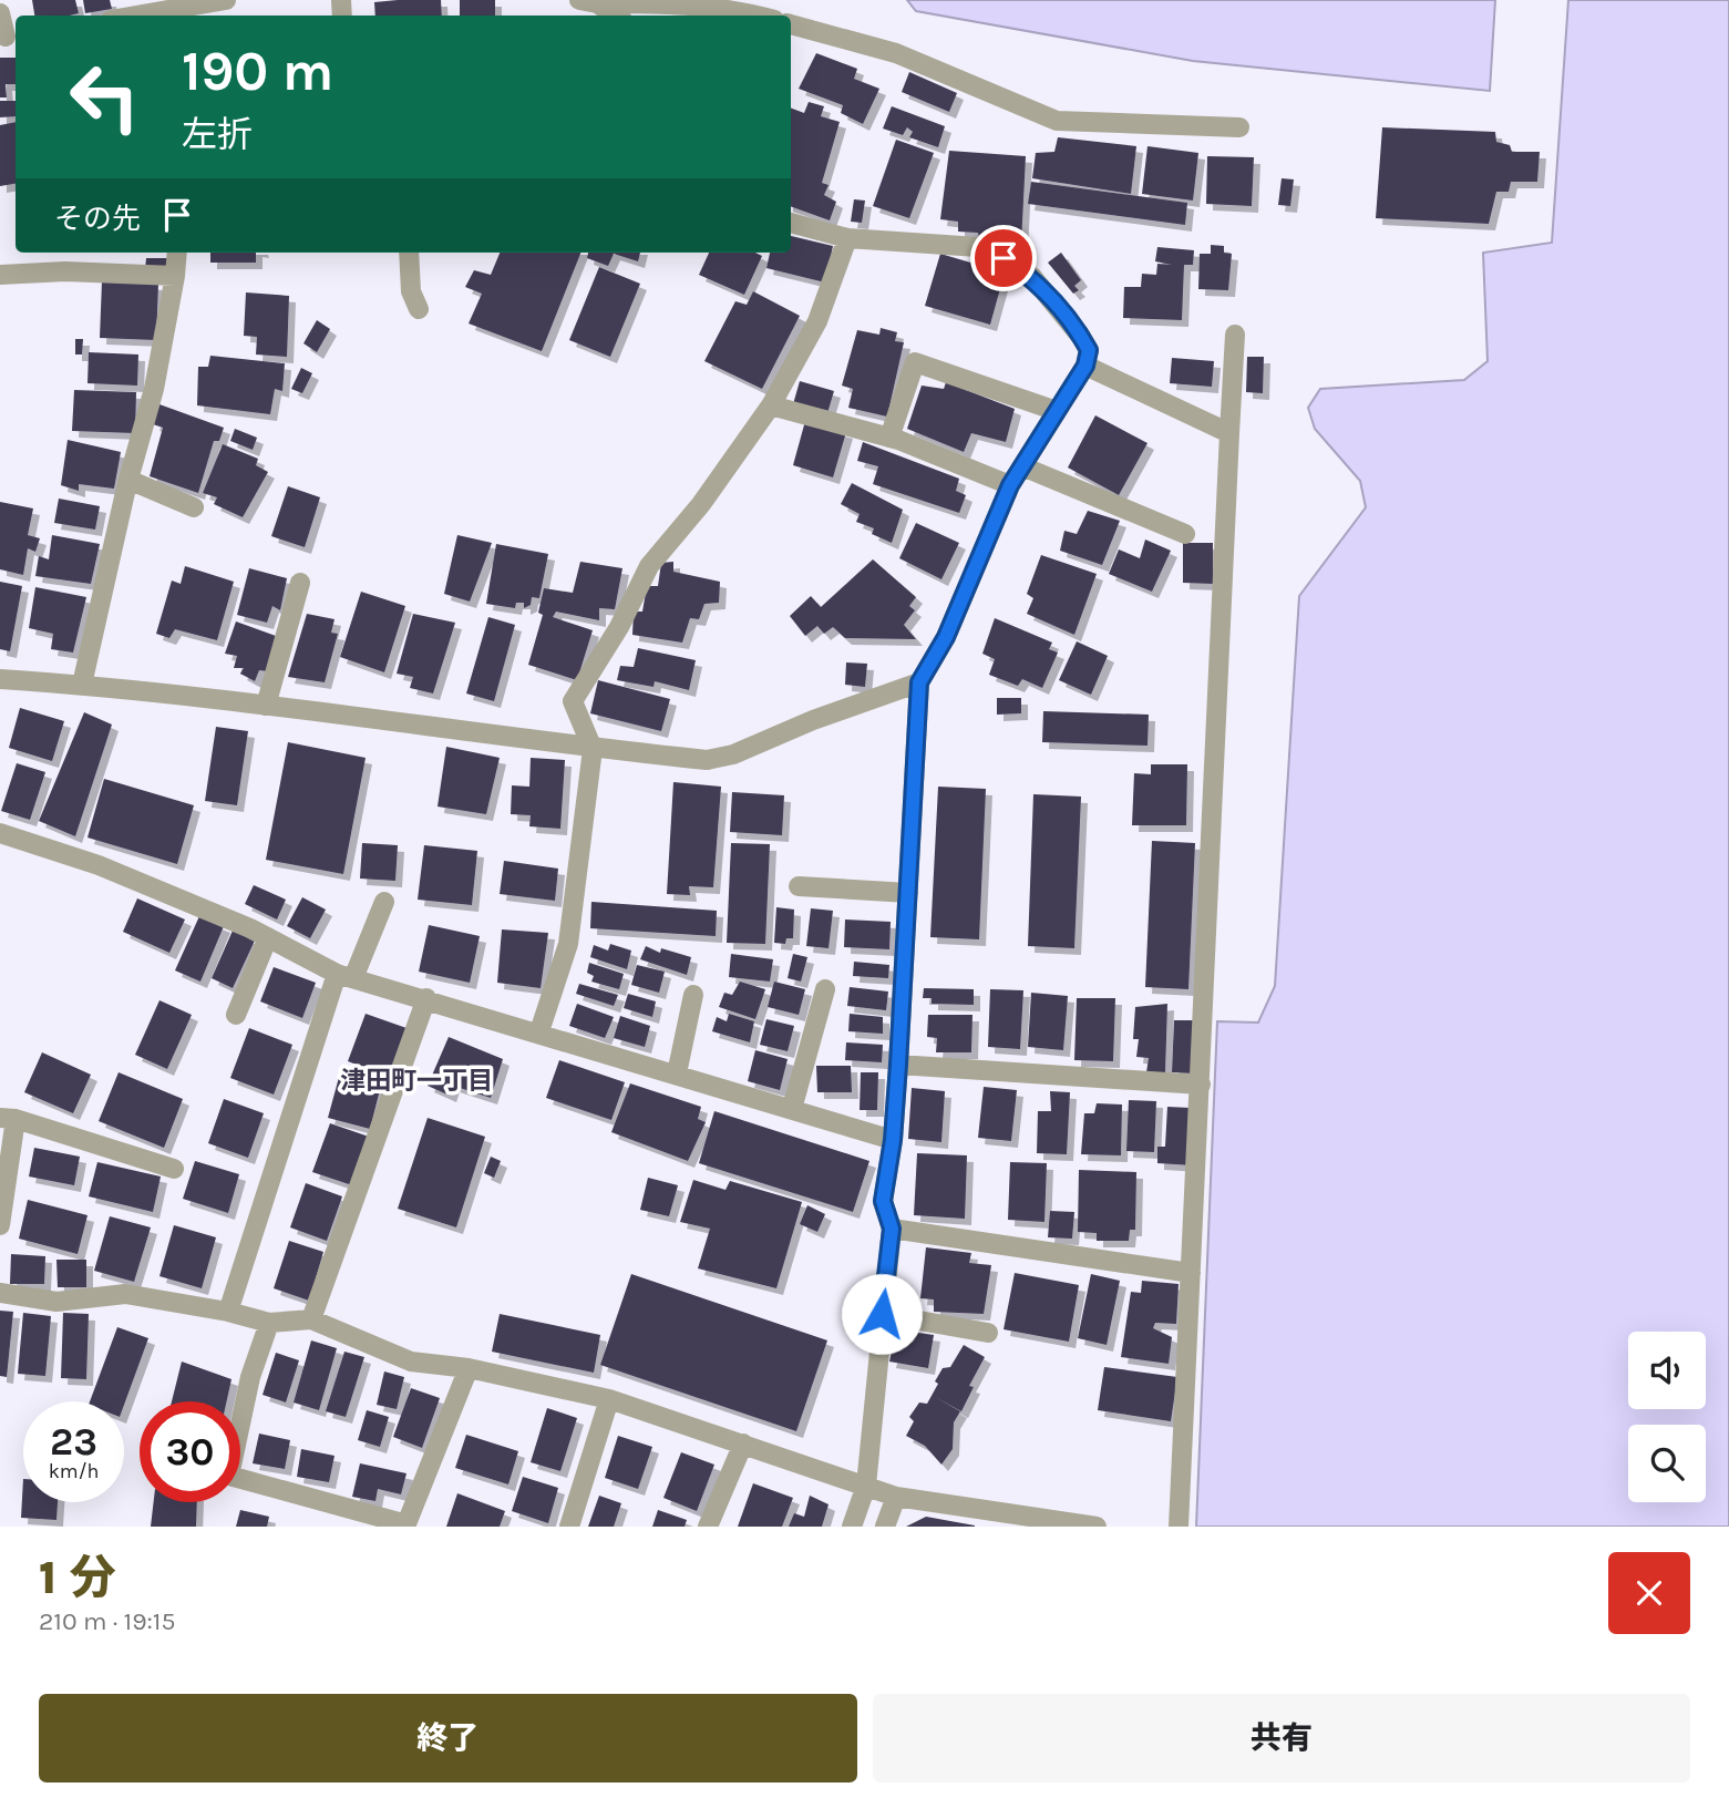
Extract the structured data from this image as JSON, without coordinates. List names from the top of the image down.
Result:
{
  "districts": ["津田町一丁目"],
  "page": {
    "turn": ["190 m", "左折"],
    "then": "その先",
    "speed": "23 km/h",
    "limit": "30",
    "heading": ["1 分", "210 m · 19:15"],
    "buttons": ["終了", "共有"]
  }
}
